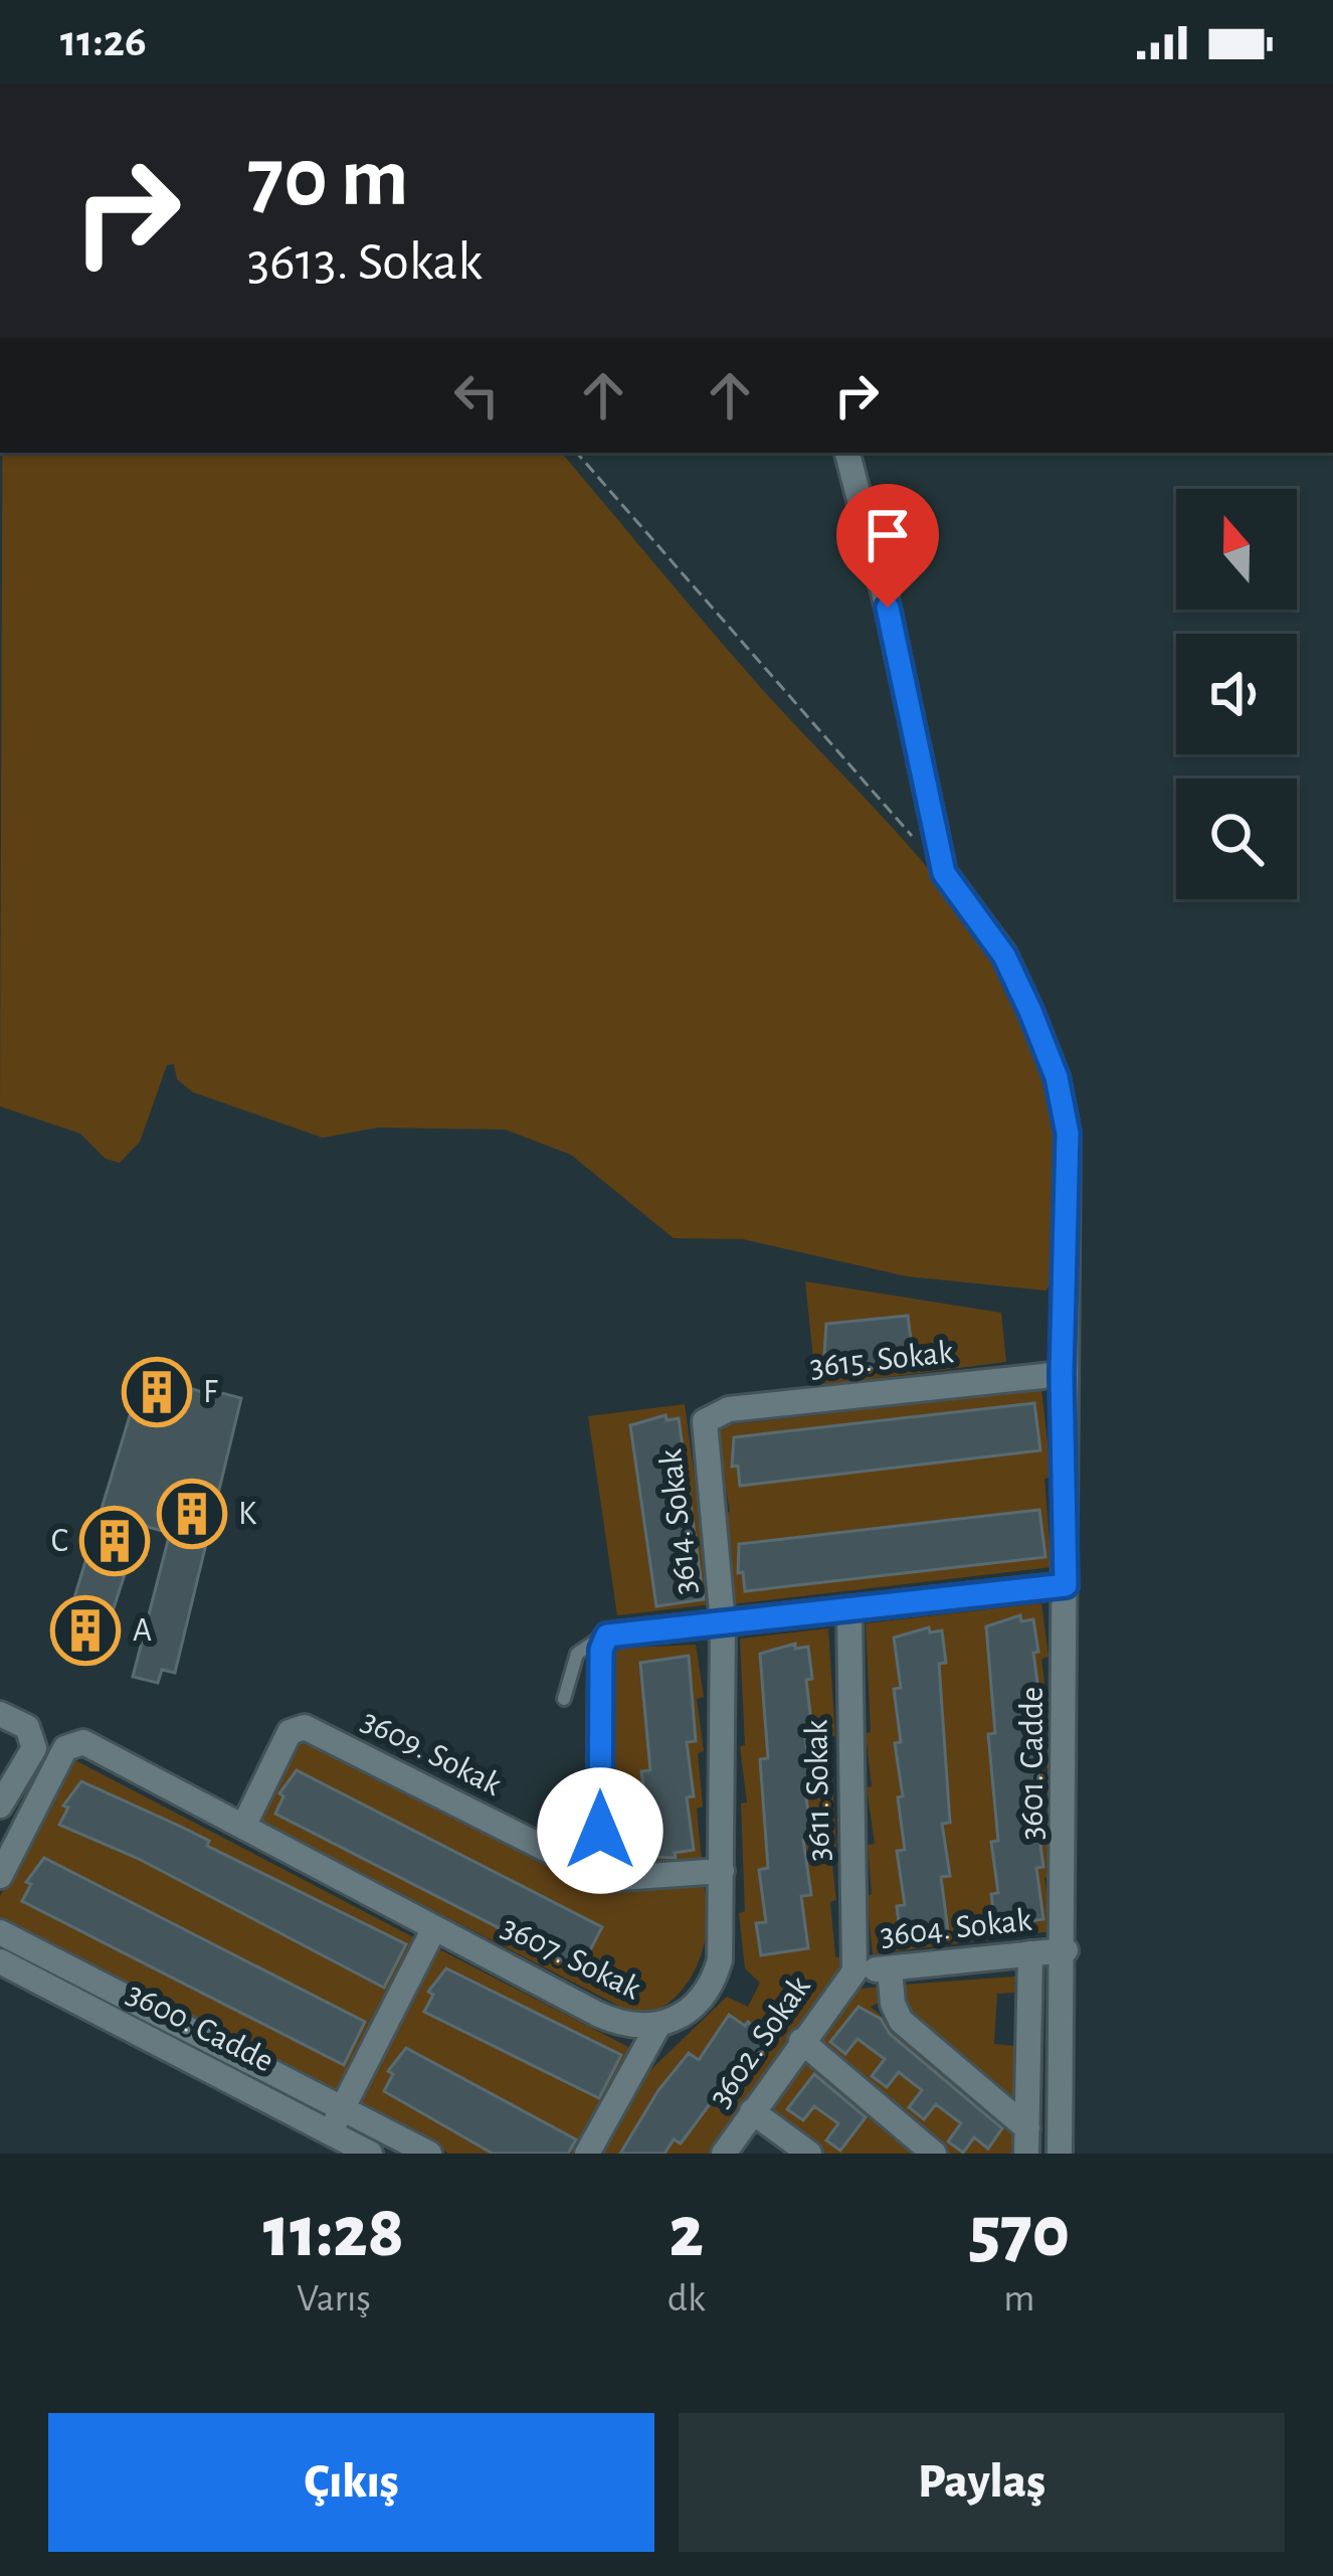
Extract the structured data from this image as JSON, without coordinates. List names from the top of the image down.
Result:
{
  "streets": {
    "street": [
      "3615. Sokak",
      "3614. Sokak",
      "3609. Sokak",
      "3601. Cadde",
      "3611. Sokak",
      "3604. Sokak",
      "3607. Sokak",
      "3600. Cadde",
      "3602. Sokak"
    ]
  },
  "crossings": [
    ["3615. Sokak", "3614. Sokak"],
    ["3615. Sokak", "3601. Cadde"],
    ["3614. Sokak", "3607. Sokak"],
    ["3609. Sokak", "3607. Sokak"],
    ["3601. Cadde", "3604. Sokak"],
    ["3611. Sokak", "3604. Sokak"],
    ["3611. Sokak", "3602. Sokak"],
    ["3604. Sokak", "3602. Sokak"]
  ],
  "places": {
    "building": [
      "F",
      "K",
      "C",
      "A"
    ]
  },
  "north": "top",
  "page": {
    "status": "11:26",
    "turn": ["70 m", "3613. Sokak"],
    "eta": [
      "11:28",
      "Varış",
      "2",
      "dk",
      "570",
      "m"
    ],
    "buttons": ["Çıkış", "Paylaş"]
  }
}
